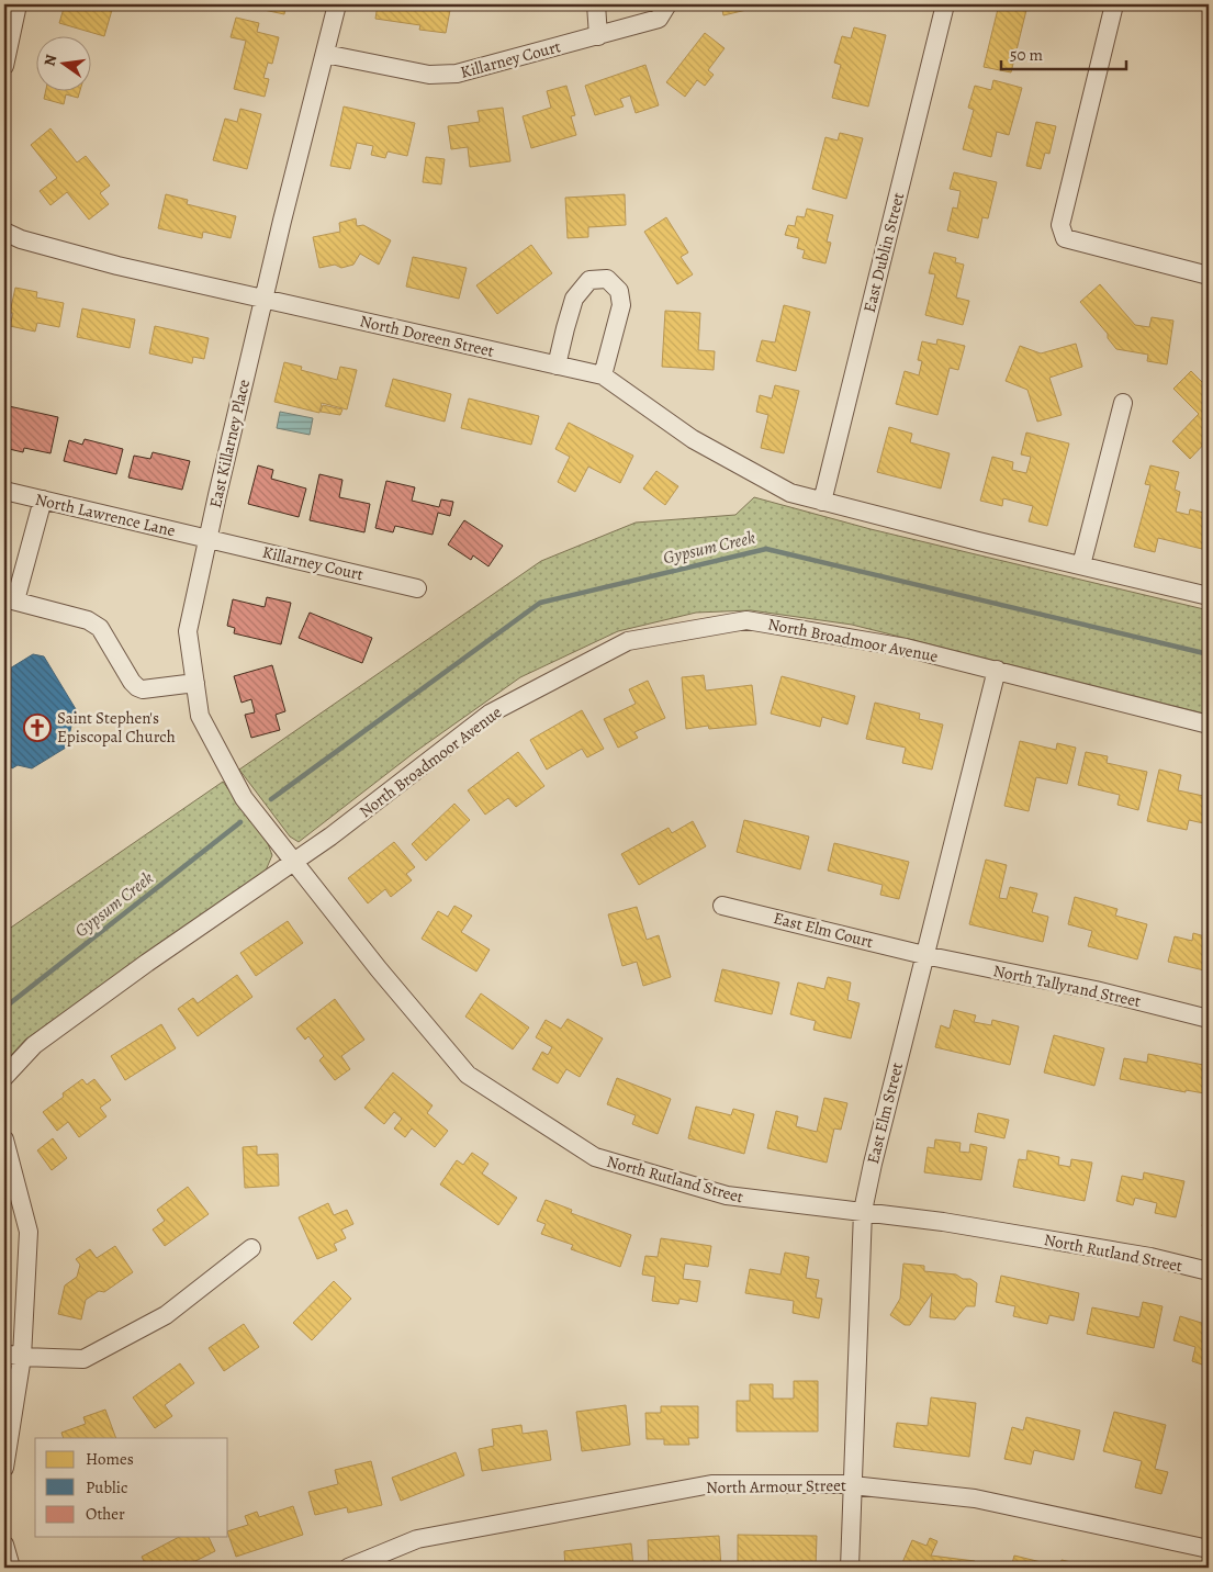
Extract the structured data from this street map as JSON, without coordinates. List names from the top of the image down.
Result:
{
  "streets": {
    "street": [
      "Killarney Court",
      "East Dublin Street",
      "North Doreen Street",
      "East Killarney Place",
      "North Lawrence Lane",
      "North Broadmoor Avenue",
      "East Elm Court",
      "North Tallyrand Street",
      "East Elm Street",
      "North Rutland Street",
      "North Armour Street"
    ]
  },
  "crossings": [
    ["Killarney Court", "East Killarney Place"],
    ["Killarney Court", "North Lawrence Lane"],
    ["East Dublin Street", "North Doreen Street"],
    ["North Doreen Street", "East Killarney Place"],
    ["East Killarney Place", "North Lawrence Lane"],
    ["East Killarney Place", "North Broadmoor Avenue"],
    ["East Killarney Place", "North Rutland Street"],
    ["North Broadmoor Avenue", "East Elm Street"],
    ["North Broadmoor Avenue", "North Rutland Street"],
    ["East Elm Court", "North Tallyrand Street"],
    ["East Elm Court", "East Elm Street"],
    ["North Tallyrand Street", "East Elm Street"],
    ["East Elm Street", "North Rutland Street"],
    ["East Elm Street", "North Armour Street"]
  ],
  "water": ["Gypsum Creek"],
  "places": {
    "church": ["Saint Stephen's Episcopal Church"]
  },
  "legend": ["Homes", "Public", "Other"],
  "scale_bar": "50 m",
  "north": "left"
}
